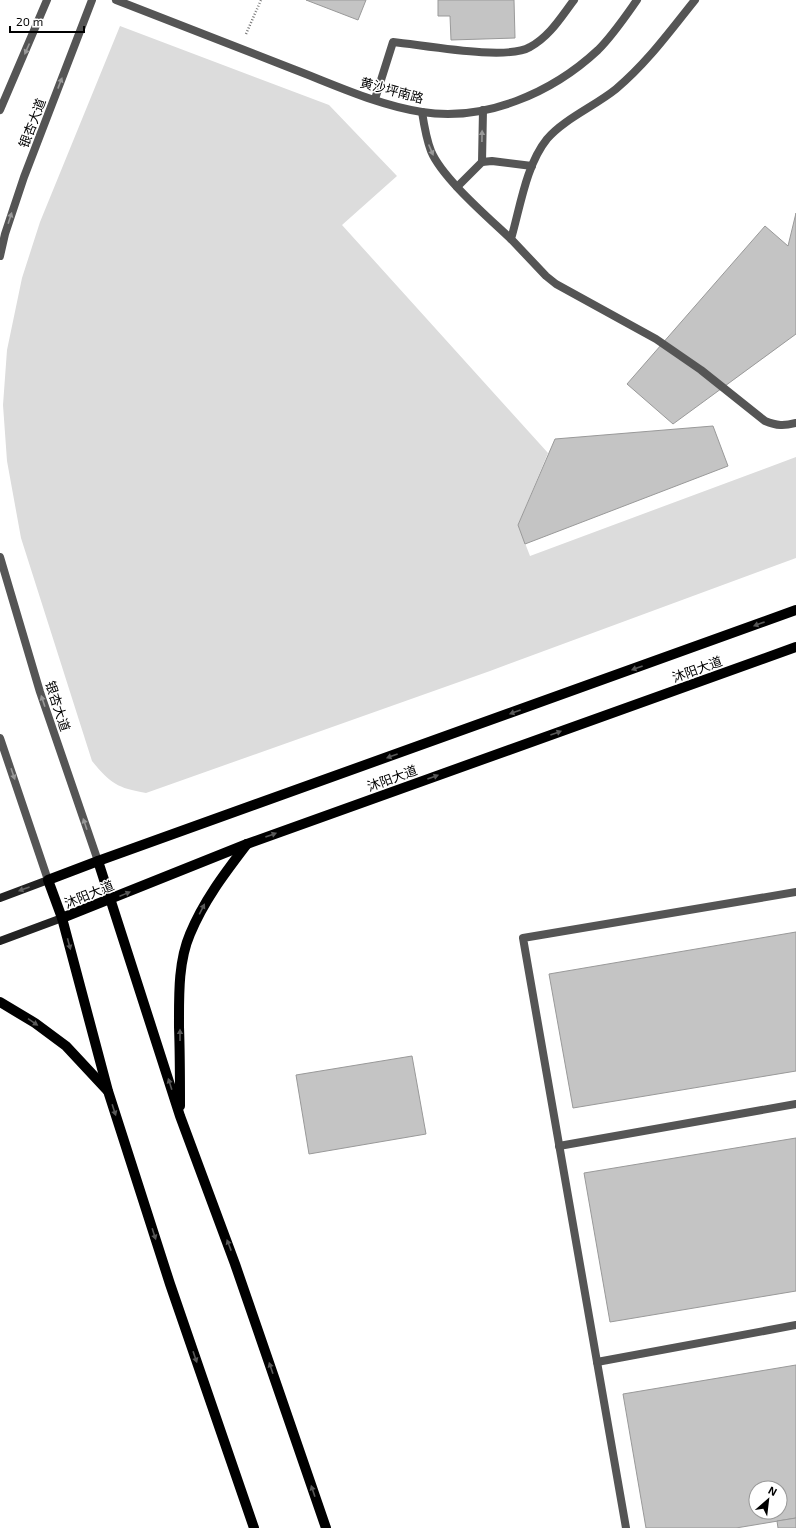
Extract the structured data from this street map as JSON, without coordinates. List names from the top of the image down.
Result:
{
  "streets": {
    "main road": ["沐阳大道"],
    "street": ["黄沙坪南路", "银杏大道"]
  },
  "crossings": [
    ["银杏大道", "沐阳大道"]
  ],
  "scale_bar": "20 m",
  "north": "top right"
}
